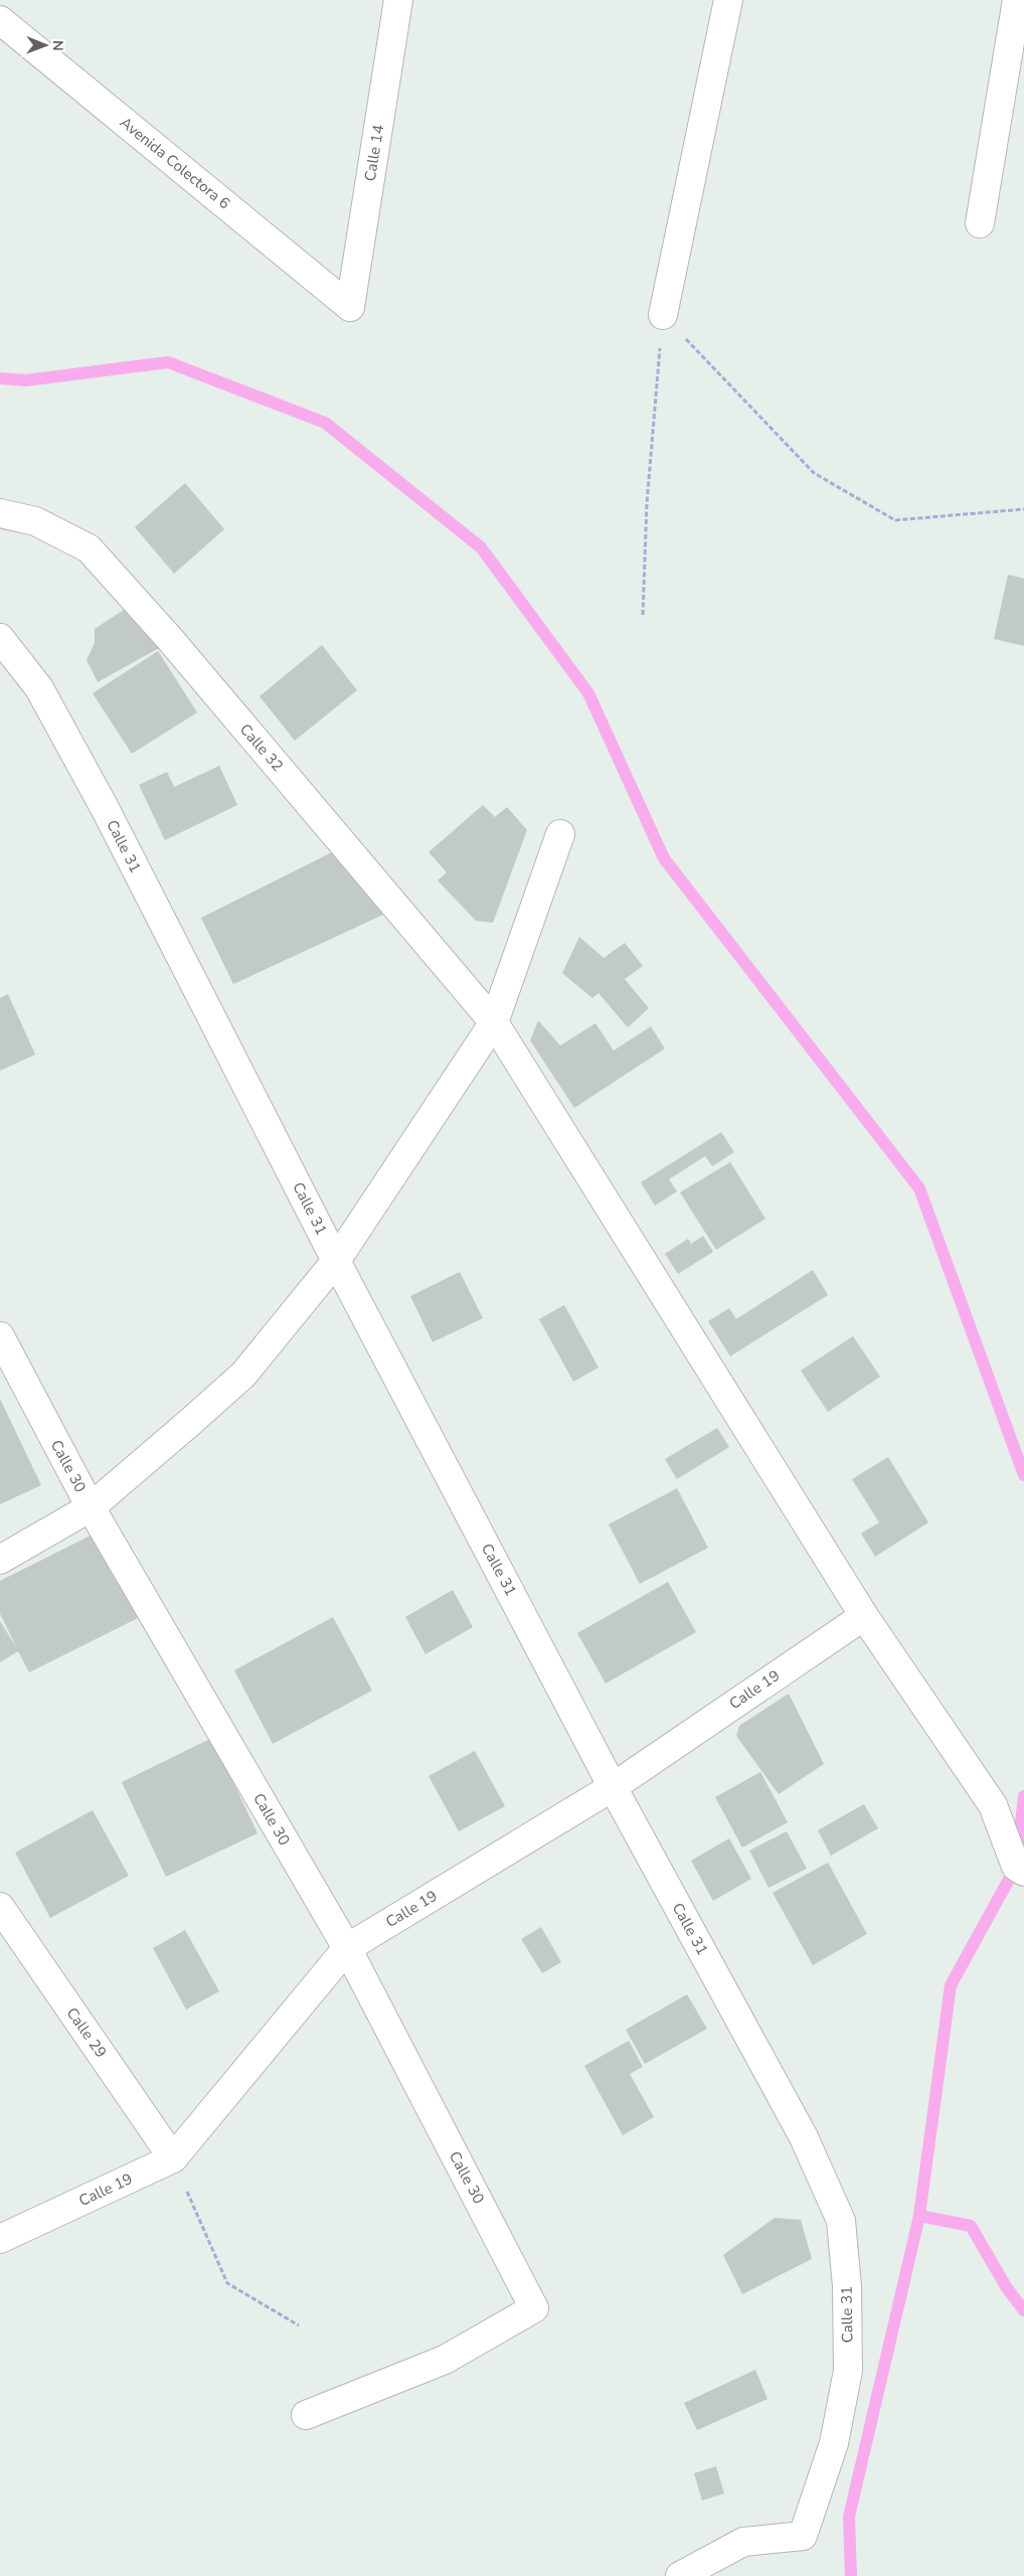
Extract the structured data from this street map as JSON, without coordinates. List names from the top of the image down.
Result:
{
  "streets": {
    "street": [
      "Calle 14",
      "Avenida Colectora 6",
      "Calle 32",
      "Calle 31",
      "Calle 30",
      "Calle 19",
      "Calle 29"
    ]
  },
  "crossings": [
    ["Calle 14", "Avenida Colectora 6"],
    ["Calle 32", "Calle 19"],
    ["Calle 31", "Calle 19"],
    ["Calle 30", "Calle 19"],
    ["Calle 19", "Calle 29"]
  ],
  "north": "right"
}
